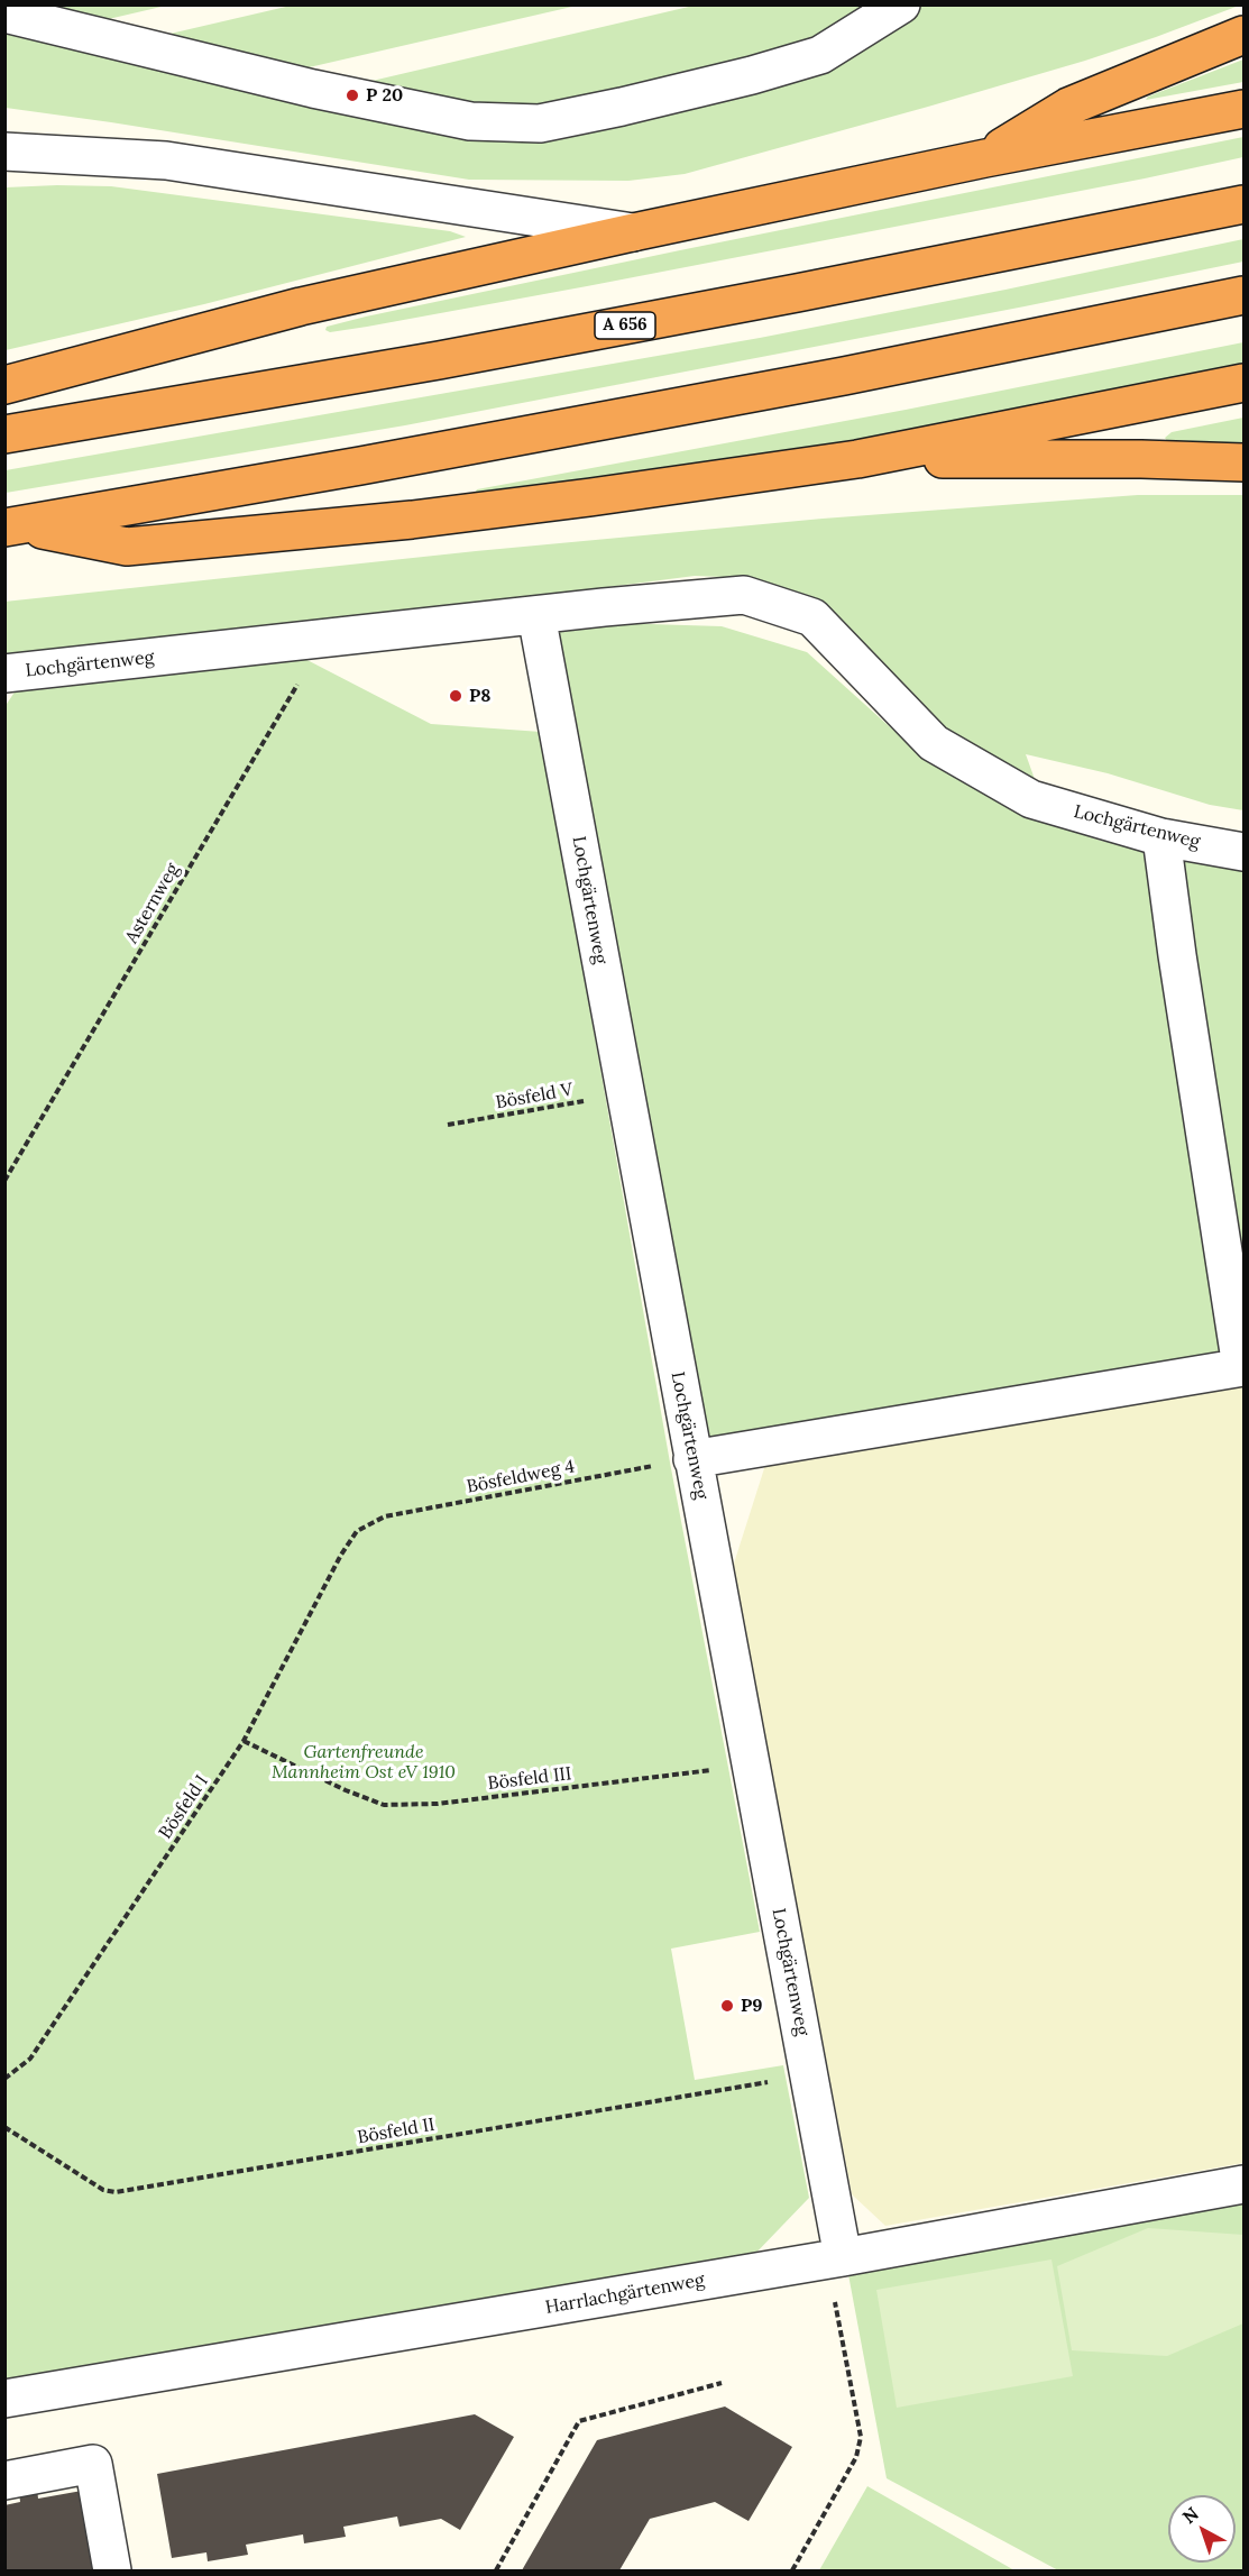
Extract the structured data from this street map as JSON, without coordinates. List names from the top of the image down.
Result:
{
  "streets": {
    "highway": ["A 656"],
    "lane": ["Lochgärtenweg", "Harrlachgärtenweg"],
    "path": [
      "Asternweg",
      "Bösfeld V",
      "Bösfeldweg 4",
      "Bösfeld III",
      "Bösfeld I",
      "Bösfeld II"
    ]
  },
  "crossings": [
    ["Lochgärtenweg", "Asternweg"],
    ["Lochgärtenweg", "Bösfeld V"],
    ["Lochgärtenweg", "Bösfeldweg 4"],
    ["Lochgärtenweg", "Bösfeld III"],
    ["Lochgärtenweg", "Bösfeld II"],
    ["Lochgärtenweg", "Harrlachgärtenweg"],
    ["Bösfeldweg 4", "Bösfeld I"],
    ["Bösfeld III", "Bösfeld I"]
  ],
  "parks": ["Gartenfreunde Mannheim Ost eV 1910"],
  "places": ["P 20", "P8", "P9"],
  "north": "top left"
}
